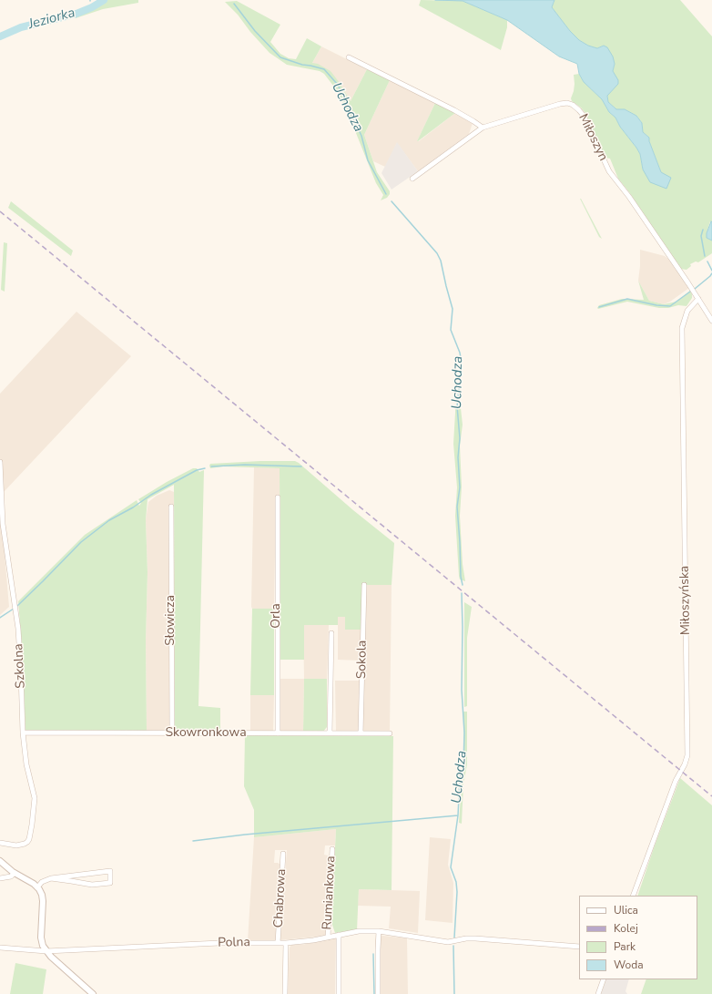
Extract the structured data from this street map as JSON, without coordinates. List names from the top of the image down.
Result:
{
  "streets": {
    "street": [
      "Miłoszyn",
      "Miłoszyńska",
      "Orla",
      "Słowicza",
      "Sokola",
      "Szkolna",
      "Skowronkowa",
      "Rumiankowa",
      "Chabrowa",
      "Polna"
    ]
  },
  "crossings": [
    ["Miłoszyn", "Miłoszyńska"],
    ["Orla", "Skowronkowa"],
    ["Słowicza", "Skowronkowa"],
    ["Sokola", "Skowronkowa"],
    ["Szkolna", "Skowronkowa"],
    ["Rumiankowa", "Polna"],
    ["Chabrowa", "Polna"]
  ],
  "water": ["Jeziorka", "Uchodza"],
  "legend": [
    "Ulica",
    "Kolej",
    "Park",
    "Woda"
  ]
}
